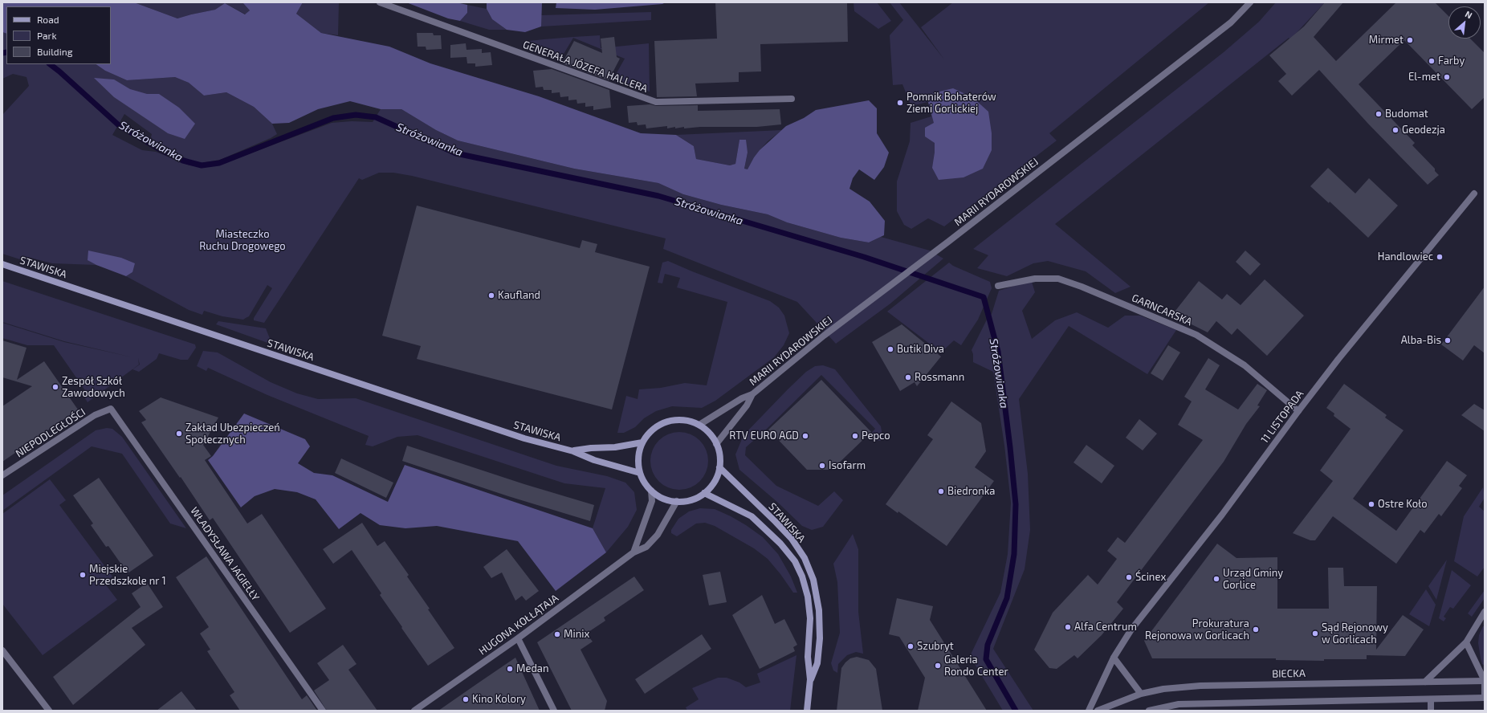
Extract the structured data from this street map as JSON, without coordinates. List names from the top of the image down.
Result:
{
  "streets": {
    "main road": ["STAWISKA"],
    "street": [
      "GENERAŁA JÓZEFA HALLERA",
      "MARII RYDAROWSKIEJ",
      "GARNCARSKA",
      "11 LISTOPADA",
      "NIEPODLEGŁOŚCI",
      "WŁADYSŁAWA JAGIEŁŁY",
      "HUGONA KOŁŁĄTAJA",
      "BIECKA"
    ]
  },
  "crossings": [
    ["MARII RYDAROWSKIEJ", "STAWISKA"],
    ["MARII RYDAROWSKIEJ", "HUGONA KOŁŁĄTAJA"],
    ["STAWISKA", "HUGONA KOŁŁĄTAJA"],
    ["GARNCARSKA", "11 LISTOPADA"],
    ["NIEPODLEGŁOŚCI", "WŁADYSŁAWA JAGIEŁŁY"]
  ],
  "water": ["Stróżowianka"],
  "parks": ["Miasteczko Ruchu Drogowego"],
  "places": [
    "Mirmet",
    "Farby",
    "El-met",
    "Pomnik Bohaterów Ziemi Gorlickiej",
    "Budomat",
    "Geodezja",
    "Handlowiec",
    "Kaufland",
    "Alba-Bis",
    "Butik Diva",
    "Rossmann",
    "Zespół Szkół Zawodowych",
    "Zakład Ubezpieczeń Społecznych",
    "RTV EURO AGD",
    "Pepco",
    "Isofarm",
    "Biedronka",
    "Ostre Koło",
    "Miejskie Przedszkole nr 1",
    "Ścinex",
    "Urząd Gminy Gorlice",
    "Alfa Centrum",
    "Prokuratura Rejonowa w Gorlicach",
    "Sąd Rejonowy w Gorlicach",
    "Minix",
    "Szubryt",
    "Galeria Rondo Center",
    "Medan",
    "Kino Kolory"
  ],
  "legend": ["Road", "Park", "Building"],
  "north": "top right"
}
